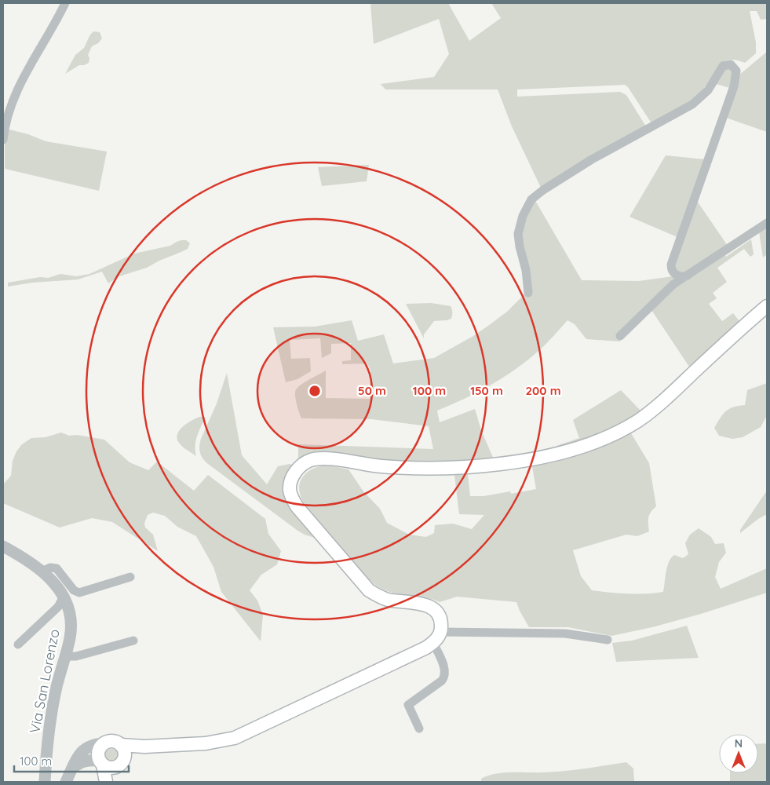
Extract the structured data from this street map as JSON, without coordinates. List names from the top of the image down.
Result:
{
  "streets": {
    "street": ["Via San Lorenzo"]
  },
  "scale_bar": "100 m",
  "north": "top",
  "rings": [
    "50 m",
    "100 m",
    "150 m",
    "200 m"
  ]
}
